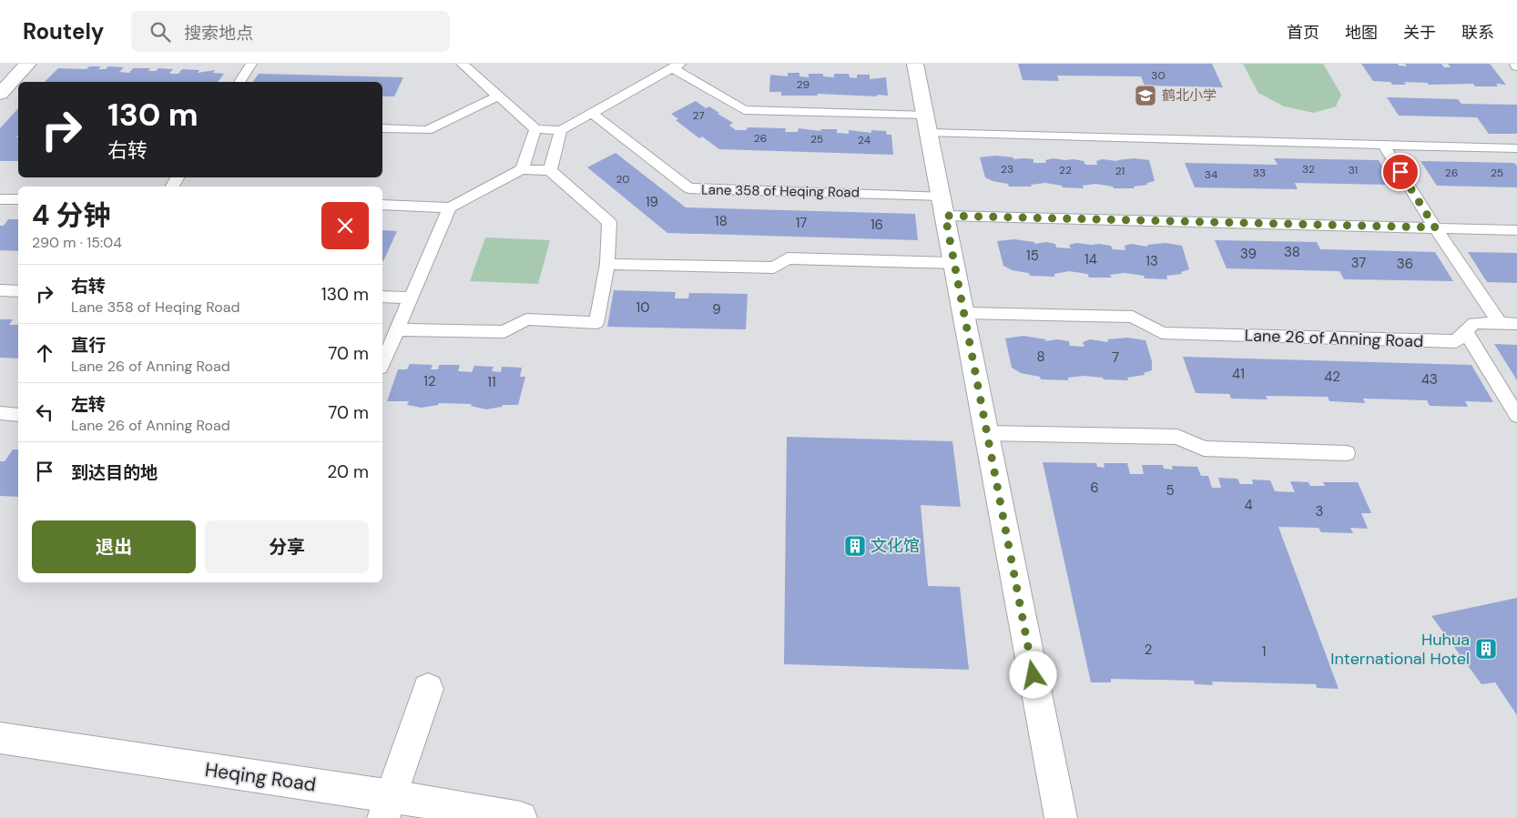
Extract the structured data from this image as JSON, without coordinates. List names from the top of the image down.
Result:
{
  "streets": {
    "street": ["Heqing Road"],
    "lane": ["Lane 358 of Heqing Road", "Lane 26 of Anning Road"]
  },
  "places": {
    "school or university": ["鹤北小学"],
    "building": ["文化馆", "Huhua International Hotel"]
  },
  "house_numbers": [
    "30",
    "29",
    "27",
    "26",
    "25",
    "24",
    "23",
    "32",
    "22",
    "31",
    "21",
    "33",
    "26",
    "25",
    "34",
    "20",
    "19",
    "18",
    "17",
    "16",
    "38",
    "39",
    "15",
    "14",
    "13",
    "37",
    "36",
    "10",
    "9",
    "8",
    "7",
    "41",
    "42",
    "43",
    "12",
    "11",
    "6",
    "5",
    "4",
    "3",
    "2",
    "1"
  ],
  "page": {
    "header": "Routely",
    "search": "搜索地点",
    "nav": [
      "首页",
      "地图",
      "关于",
      "联系"
    ],
    "turn": ["130 m", "右转"],
    "heading": ["4 分钟", "290 m · 15:04"],
    "list": [
      {
        "name": "右转",
        "note": "Lane 358 of Heqing Road",
        "value": "130 m"
      },
      {
        "name": "直行",
        "note": "Lane 26 of Anning Road",
        "value": "70 m"
      },
      {
        "name": "左转",
        "note": "Lane 26 of Anning Road",
        "value": "70 m"
      },
      {
        "name": "到达目的地",
        "value": "20 m"
      }
    ],
    "buttons": ["退出", "分享"]
  }
}
